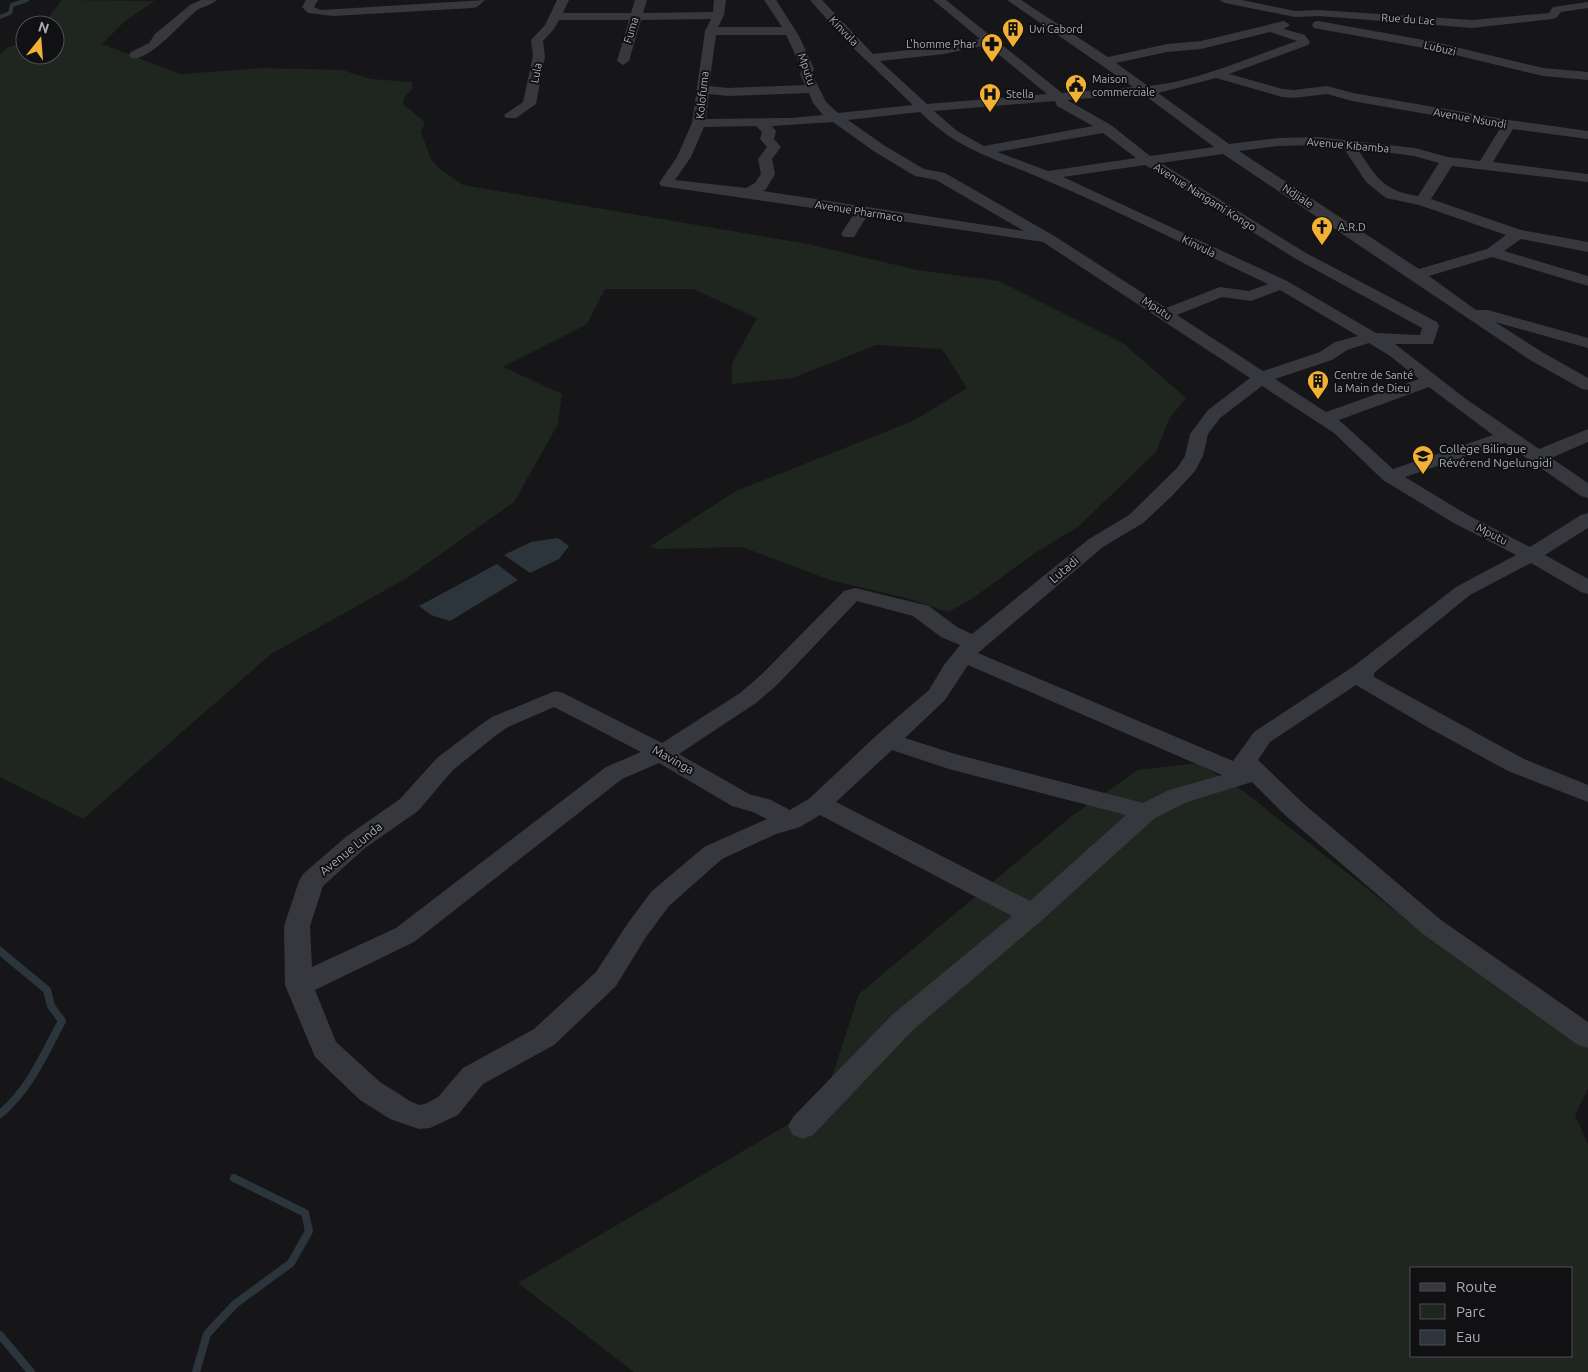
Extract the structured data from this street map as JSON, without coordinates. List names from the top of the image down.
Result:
{
  "streets": {
    "street": [
      "Rue du Lac",
      "Fuma",
      "Kinvula",
      "Lubuzi",
      "Mputu",
      "Lula",
      "Kolofuma",
      "Avenue Nsundi",
      "Avenue Kibamba",
      "Ndjiale",
      "Avenue Nangami Kongo",
      "Avenue Pharmaco",
      "Lutadi",
      "Mavinga",
      "Avenue Lunda"
    ]
  },
  "crossings": [
    ["Rue du Lac", "Lubuzi"],
    ["Kinvula", "Avenue Kibamba"],
    ["Kinvula", "Avenue Nangami Kongo"],
    ["Kinvula", "Lutadi"],
    ["Mputu", "Avenue Pharmaco"],
    ["Mputu", "Lutadi"],
    ["Kolofuma", "Avenue Pharmaco"],
    ["Avenue Kibamba", "Ndjiale"],
    ["Avenue Kibamba", "Avenue Nangami Kongo"],
    ["Avenue Nangami Kongo", "Lutadi"],
    ["Lutadi", "Mavinga"],
    ["Lutadi", "Avenue Lunda"],
    ["Mavinga", "Avenue Lunda"]
  ],
  "places": {
    "building": ["Uvi Cabord", "Centre de Santé la Main de Dieu"],
    "pharmacy": ["L'homme Phar"],
    "public building": ["Maison commerciale"],
    "hospital": ["Stella"],
    "church": ["A.R.D"],
    "school or university": ["Collège Bilingue Révérend Ngelungidi"]
  },
  "legend": ["Route", "Parc", "Eau"],
  "north": "top"
}
